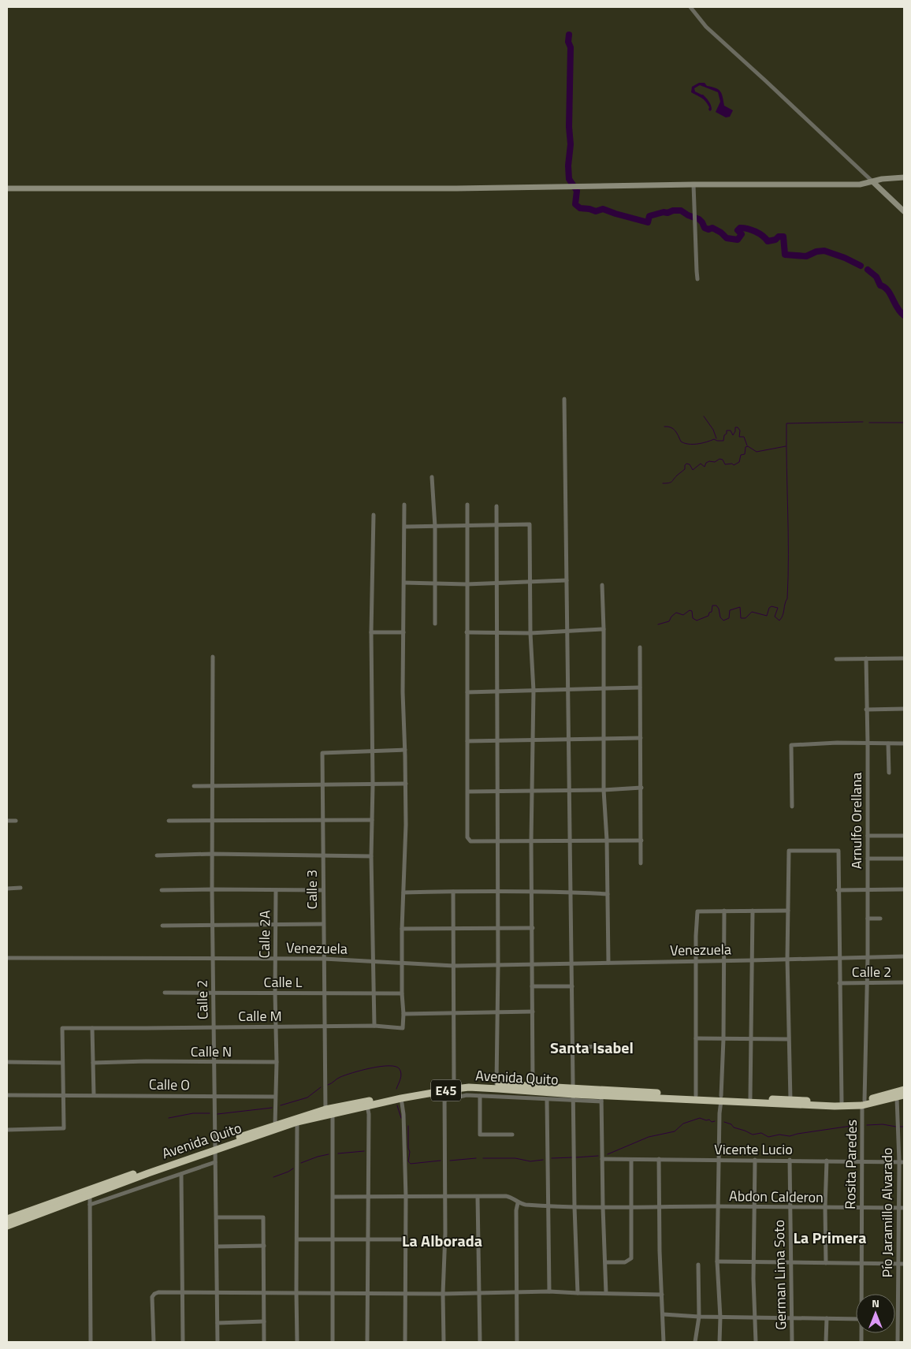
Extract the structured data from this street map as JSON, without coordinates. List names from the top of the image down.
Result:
{
  "streets": {
    "highway": ["Avenida Quito", "E45"],
    "street": [
      "Arnulfo Orellana",
      "Calle 3",
      "Calle 2A",
      "Venezuela",
      "Calle 2",
      "Calle L",
      "Calle M",
      "Calle N",
      "Calle O",
      "Vicente Lucio",
      "Rosita Paredes",
      "Abdon Calderon",
      "Pío Jaramillo Alvarado",
      "German Lima Soto"
    ]
  },
  "crossings": [
    ["Arnulfo Orellana", "Venezuela"],
    ["Arnulfo Orellana", "Calle 2"],
    ["Arnulfo Orellana", "Rosita Paredes"],
    ["Calle 3", "Venezuela"],
    ["Calle 3", "Calle L"],
    ["Calle 3", "Calle M"],
    ["Calle 3", "Avenida Quito"],
    ["Calle 2A", "Venezuela"],
    ["Calle 2A", "Calle L"],
    ["Calle 2A", "Calle M"],
    ["Calle 2A", "Calle N"],
    ["Calle 2A", "Avenida Quito"],
    ["Calle 2A", "Calle O"],
    ["Venezuela", "Calle 2"],
    ["Calle 2", "Calle L"],
    ["Calle 2", "Calle M"],
    ["Calle 2", "Calle N"],
    ["Calle 2", "Avenida Quito"],
    ["Calle 2", "Calle O"],
    ["Calle 2", "Rosita Paredes"],
    ["Avenida Quito", "Rosita Paredes"],
    ["Avenida Quito", "Pío Jaramillo Alvarado"],
    ["Vicente Lucio", "Rosita Paredes"],
    ["Vicente Lucio", "Pío Jaramillo Alvarado"],
    ["Vicente Lucio", "German Lima Soto"],
    ["Rosita Paredes", "Abdon Calderon"],
    ["Abdon Calderon", "Pío Jaramillo Alvarado"],
    ["Abdon Calderon", "German Lima Soto"]
  ],
  "districts": ["Santa Isabel", "La Primera", "La Alborada"],
  "north": "top"
}
